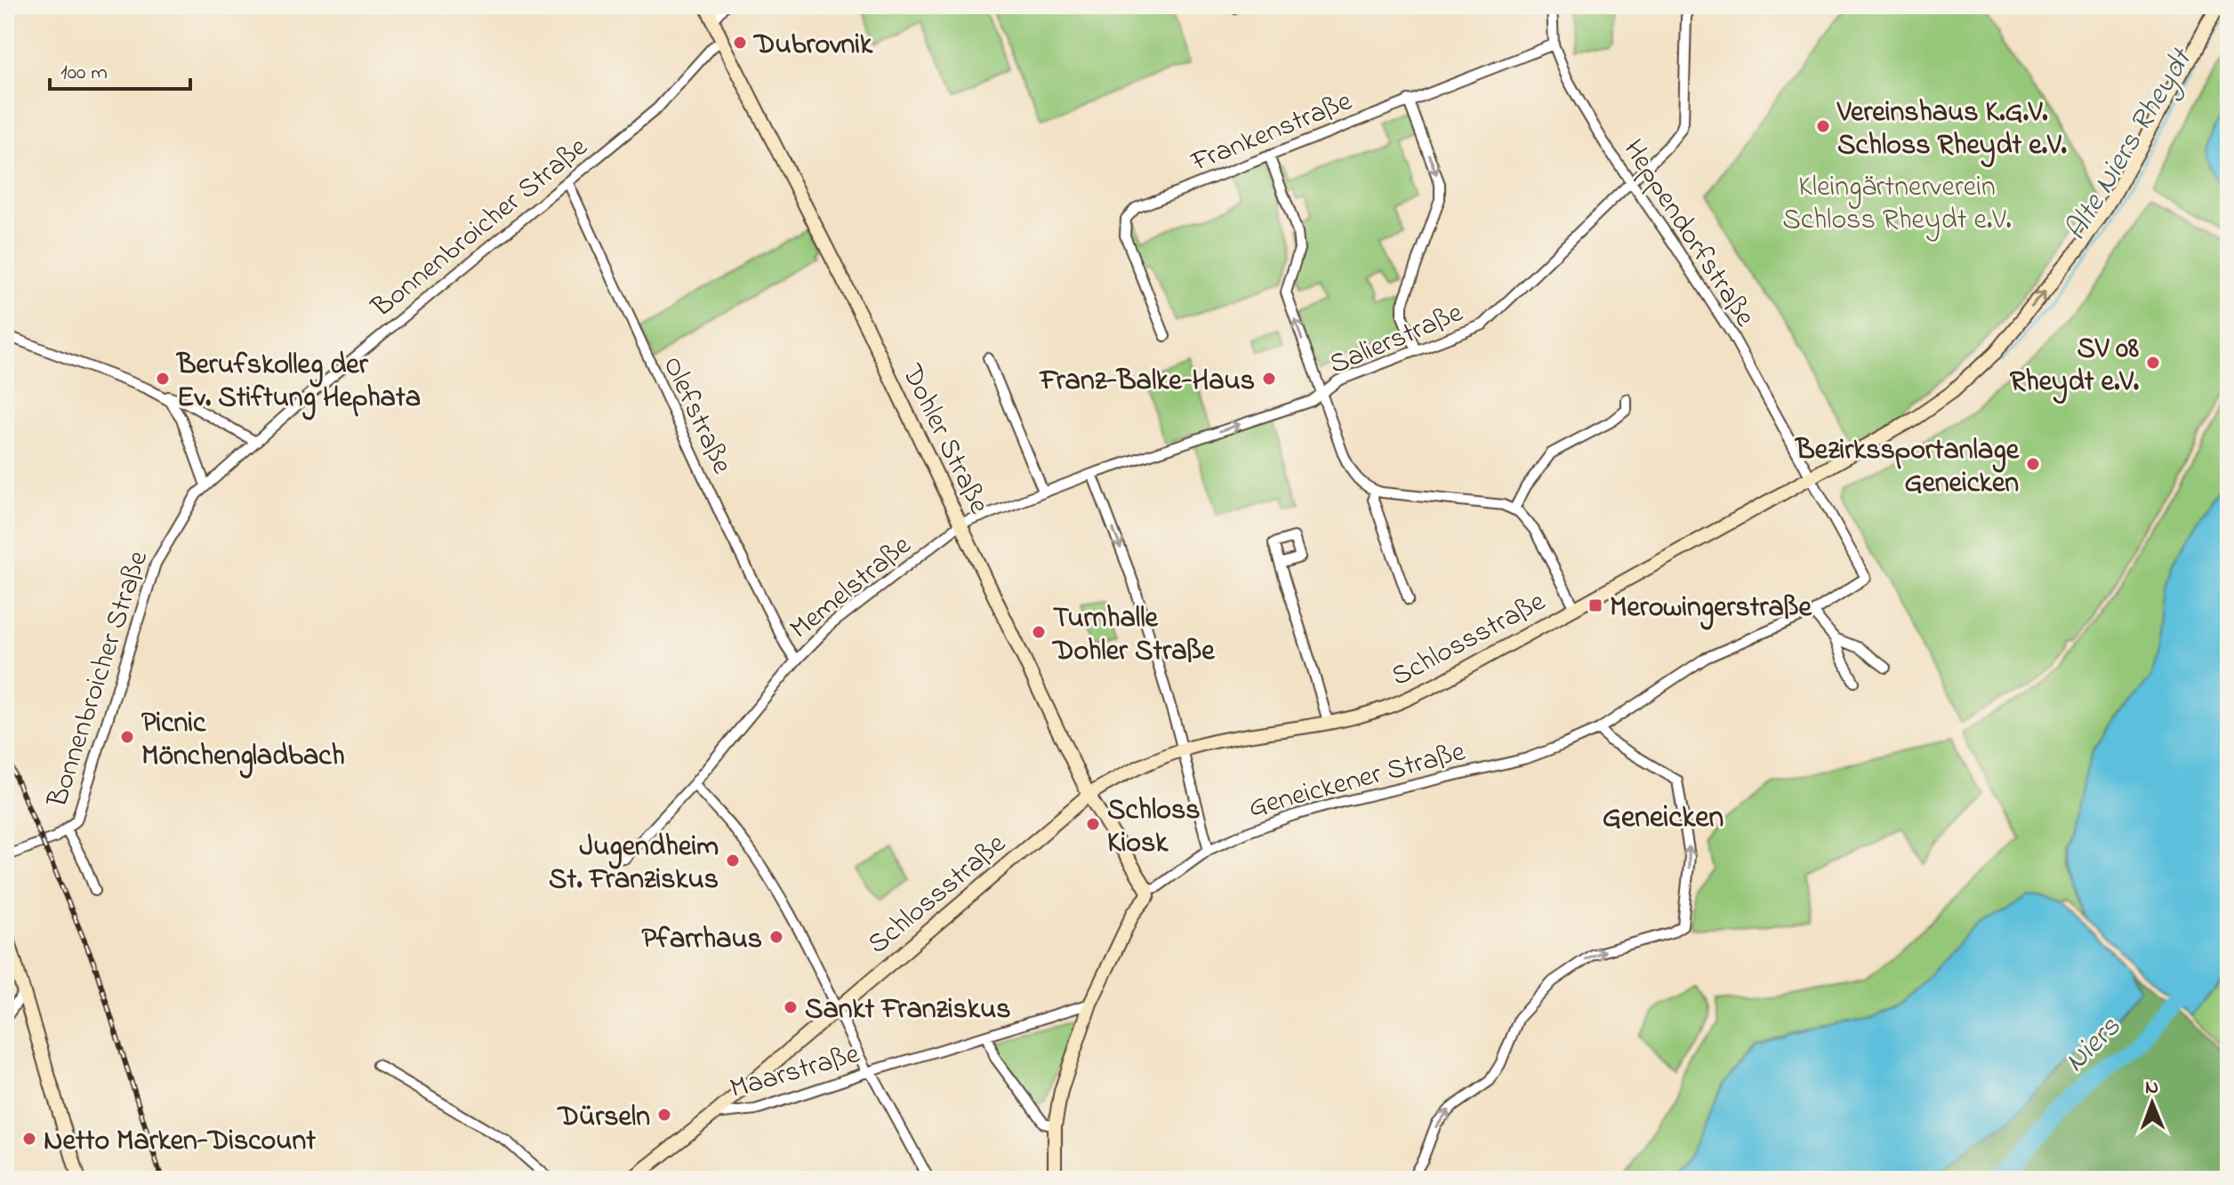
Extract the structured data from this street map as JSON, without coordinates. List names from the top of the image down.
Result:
{
  "streets": {
    "street": [
      "Frankenstraße",
      "Bonnenbroicher Straße",
      "Heppendorfstraße",
      "Salierstraße",
      "Olefstraße",
      "Dohler Straße",
      "Memelstraße",
      "Schlossstraße",
      "Geneickener Straße",
      "Maarstraße"
    ]
  },
  "crossings": [
    ["Frankenstraße", "Heppendorfstraße"],
    ["Bonnenbroicher Straße", "Olefstraße"],
    ["Bonnenbroicher Straße", "Dohler Straße"],
    ["Heppendorfstraße", "Salierstraße"],
    ["Heppendorfstraße", "Schlossstraße"],
    ["Heppendorfstraße", "Geneickener Straße"],
    ["Salierstraße", "Memelstraße"],
    ["Olefstraße", "Memelstraße"],
    ["Dohler Straße", "Memelstraße"],
    ["Dohler Straße", "Schlossstraße"],
    ["Dohler Straße", "Geneickener Straße"],
    ["Schlossstraße", "Geneickener Straße"],
    ["Schlossstraße", "Maarstraße"]
  ],
  "districts": ["Geneicken"],
  "water": ["Alte Niers Rheydt", "Niers"],
  "parks": ["Kleingärtnerverein Schloss Rheydt e.V."],
  "places": {
    "other": [
      "Dubrovnik",
      "Vereinshaus K.G.V. Schloss Rheydt e.V.",
      "SV 08 Rheydt e.V.",
      "Berufskolleg der Ev. Stiftung Hephata",
      "Franz-Balke-Haus",
      "Bezirkssportanlage Geneicken",
      "Turnhalle Dohler Straße",
      "Picnic Mönchengladbach",
      "Schloss Kiosk",
      "Jugendheim St. Franziskus",
      "Pfarrhaus",
      "Sankt Franziskus",
      "Dürseln",
      "Netto Marken-Discount"
    ],
    "transit": ["Merowingerstraße"]
  },
  "scale_bar": "100 m",
  "north": "top"
}
